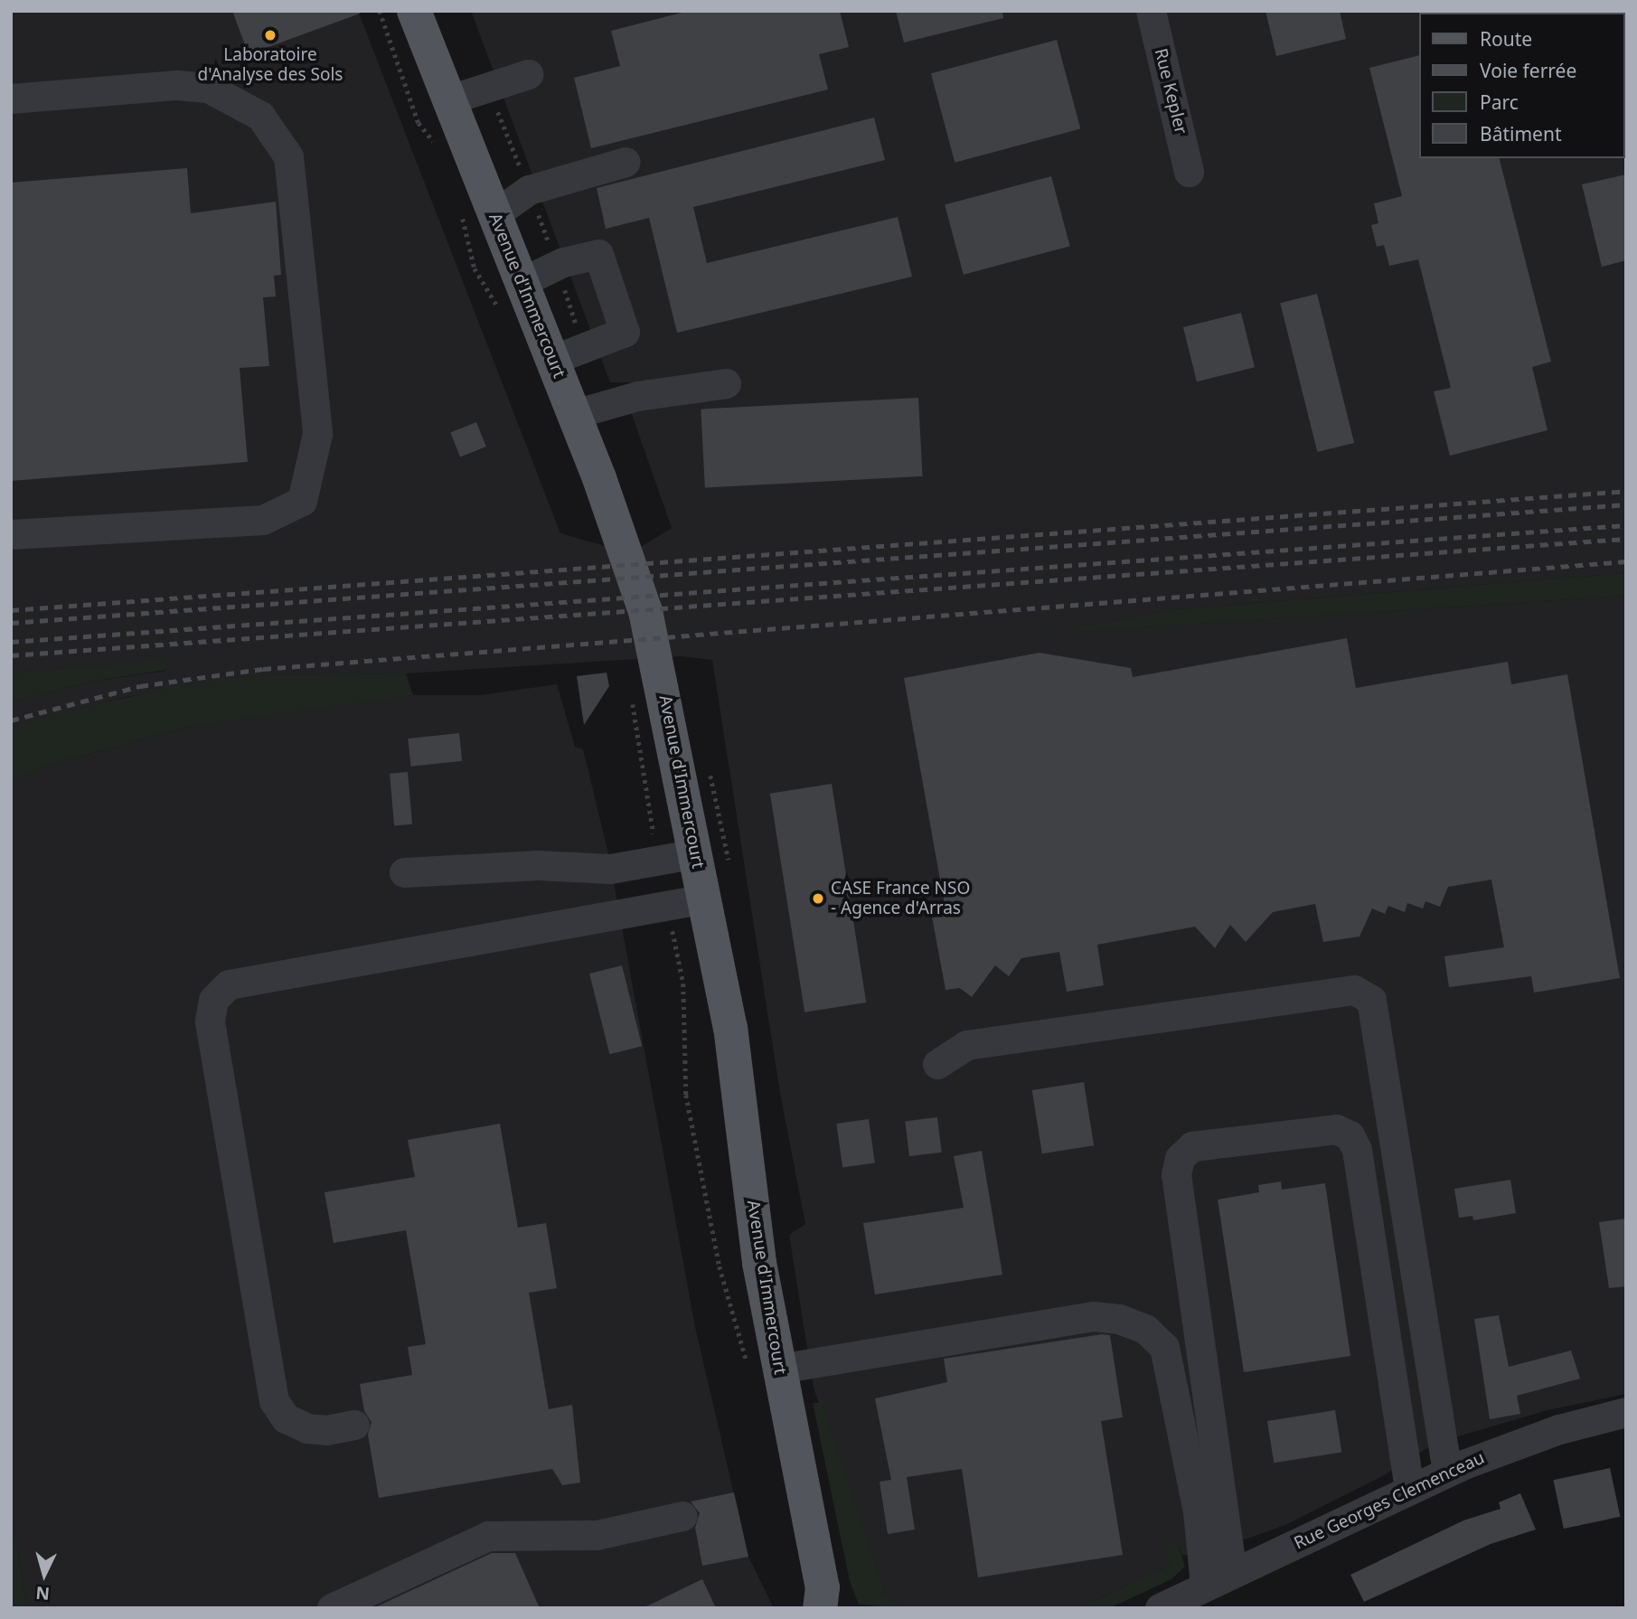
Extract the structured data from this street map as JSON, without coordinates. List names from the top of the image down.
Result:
{
  "streets": {
    "main road": ["Avenue d'Immercourt"],
    "street": ["Rue Kepler", "Rue Georges Clemenceau"]
  },
  "places": ["Laboratoire d'Analyse des Sols", "CASE France NSO - Agence d'Arras"],
  "legend": [
    "Route",
    "Voie ferrée",
    "Parc",
    "Bâtiment"
  ],
  "north": "bottom"
}
